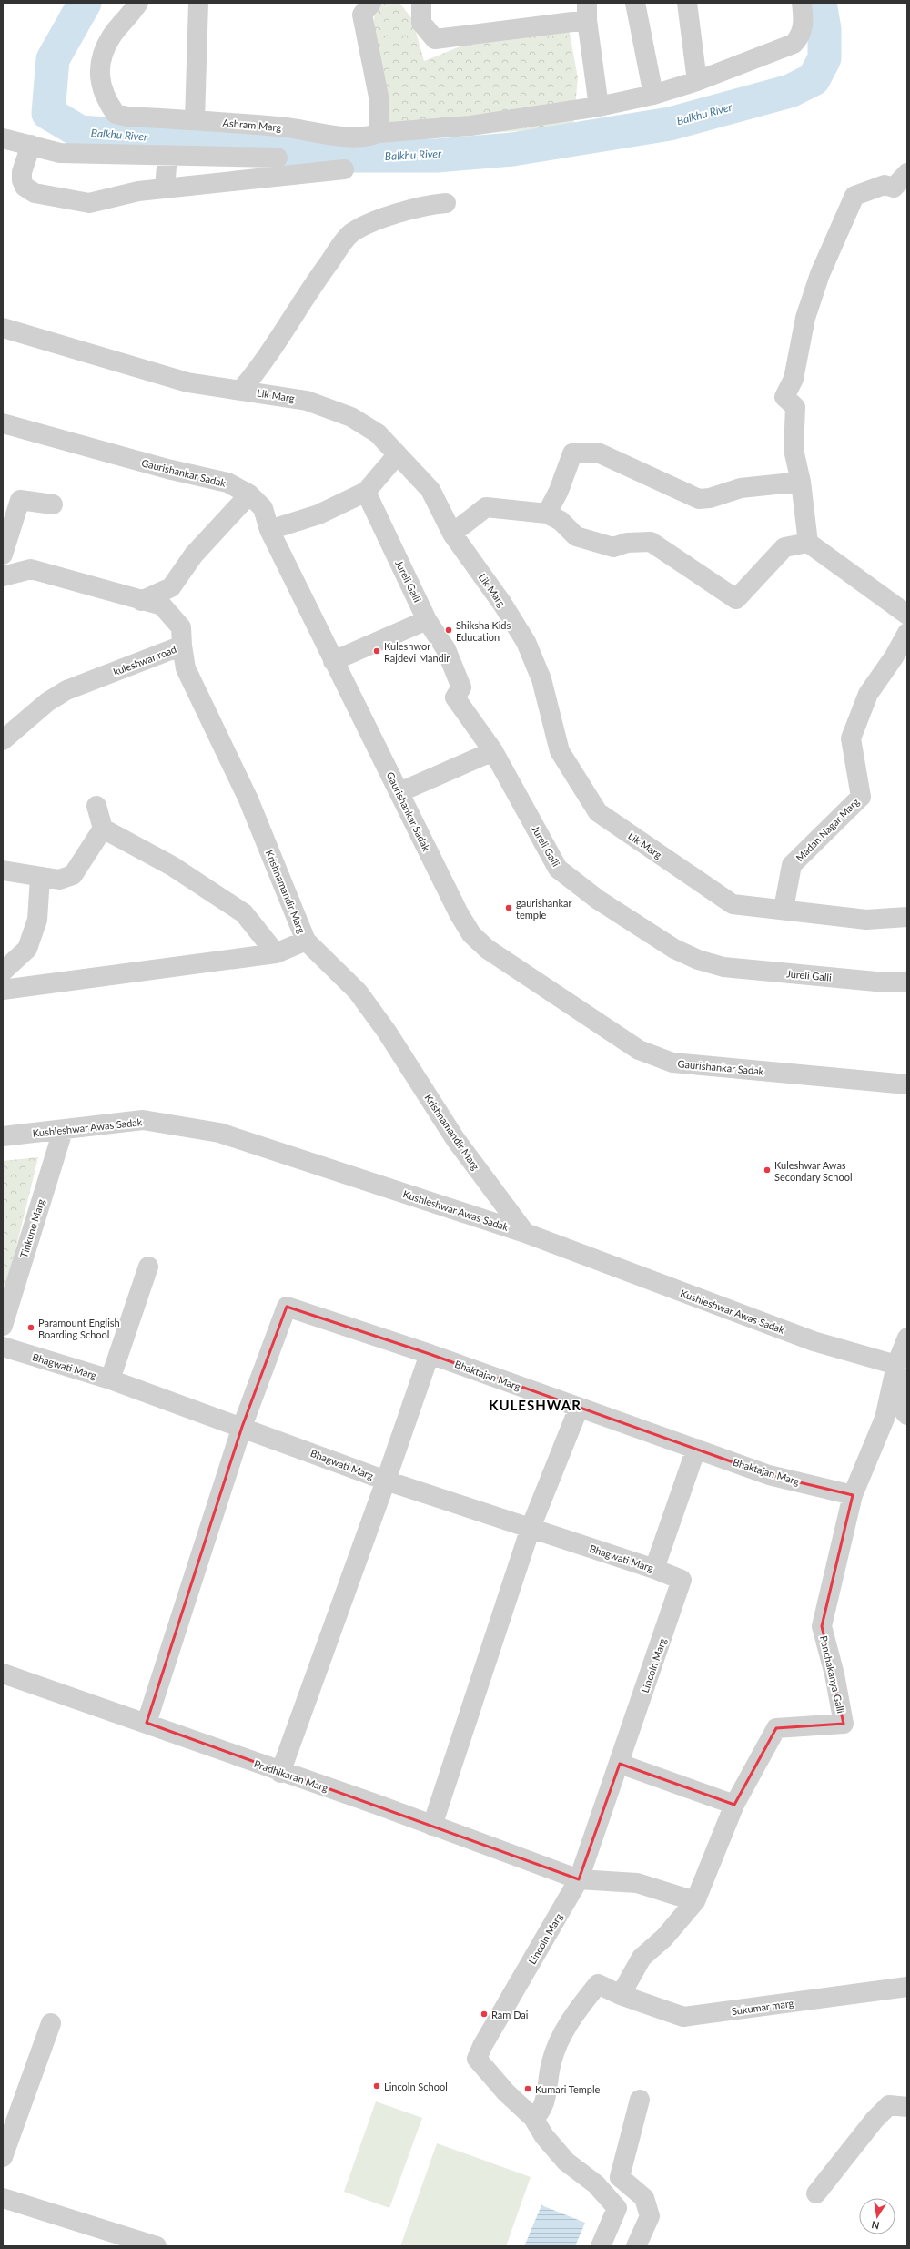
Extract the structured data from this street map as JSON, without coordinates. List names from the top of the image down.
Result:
{
  "streets": {
    "street": [
      "Ashram Marg",
      "Lik Marg",
      "Gaurishankar Sadak",
      "Jureli Galli",
      "kuleshwar road",
      "Madan Nagar Marg",
      "Krishnamandir Marg",
      "Kushleshwar Awas Sadak",
      "Tinkune Marg",
      "Bhagwati Marg",
      "Bhaktajan Marg",
      "Lincoln Marg",
      "Panchakanya Galli",
      "Pradhikaran Marg",
      "Sukumar marg"
    ]
  },
  "crossings": [
    ["Lik Marg", "Madan Nagar Marg"],
    ["kuleshwar road", "Krishnamandir Marg"],
    ["Krishnamandir Marg", "Kushleshwar Awas Sadak"],
    ["Kushleshwar Awas Sadak", "Tinkune Marg"],
    ["Kushleshwar Awas Sadak", "Panchakanya Galli"],
    ["Bhagwati Marg", "Bhaktajan Marg"],
    ["Bhagwati Marg", "Lincoln Marg"],
    ["Bhaktajan Marg", "Panchakanya Galli"],
    ["Lincoln Marg", "Pradhikaran Marg"],
    ["Lincoln Marg", "Sukumar marg"],
    ["Panchakanya Galli", "Pradhikaran Marg"],
    ["Panchakanya Galli", "Sukumar marg"]
  ],
  "districts": ["KULESHWAR"],
  "water": ["Balkhu River"],
  "places": [
    "Shiksha Kids Education",
    "Kuleshwor Rajdevi Mandir",
    "gaurishankar temple",
    "Kuleshwar Awas Secondary School",
    "Paramount English Boarding School",
    "Ram Dai",
    "Lincoln School",
    "Kumari Temple"
  ],
  "north": "bottom"
}
